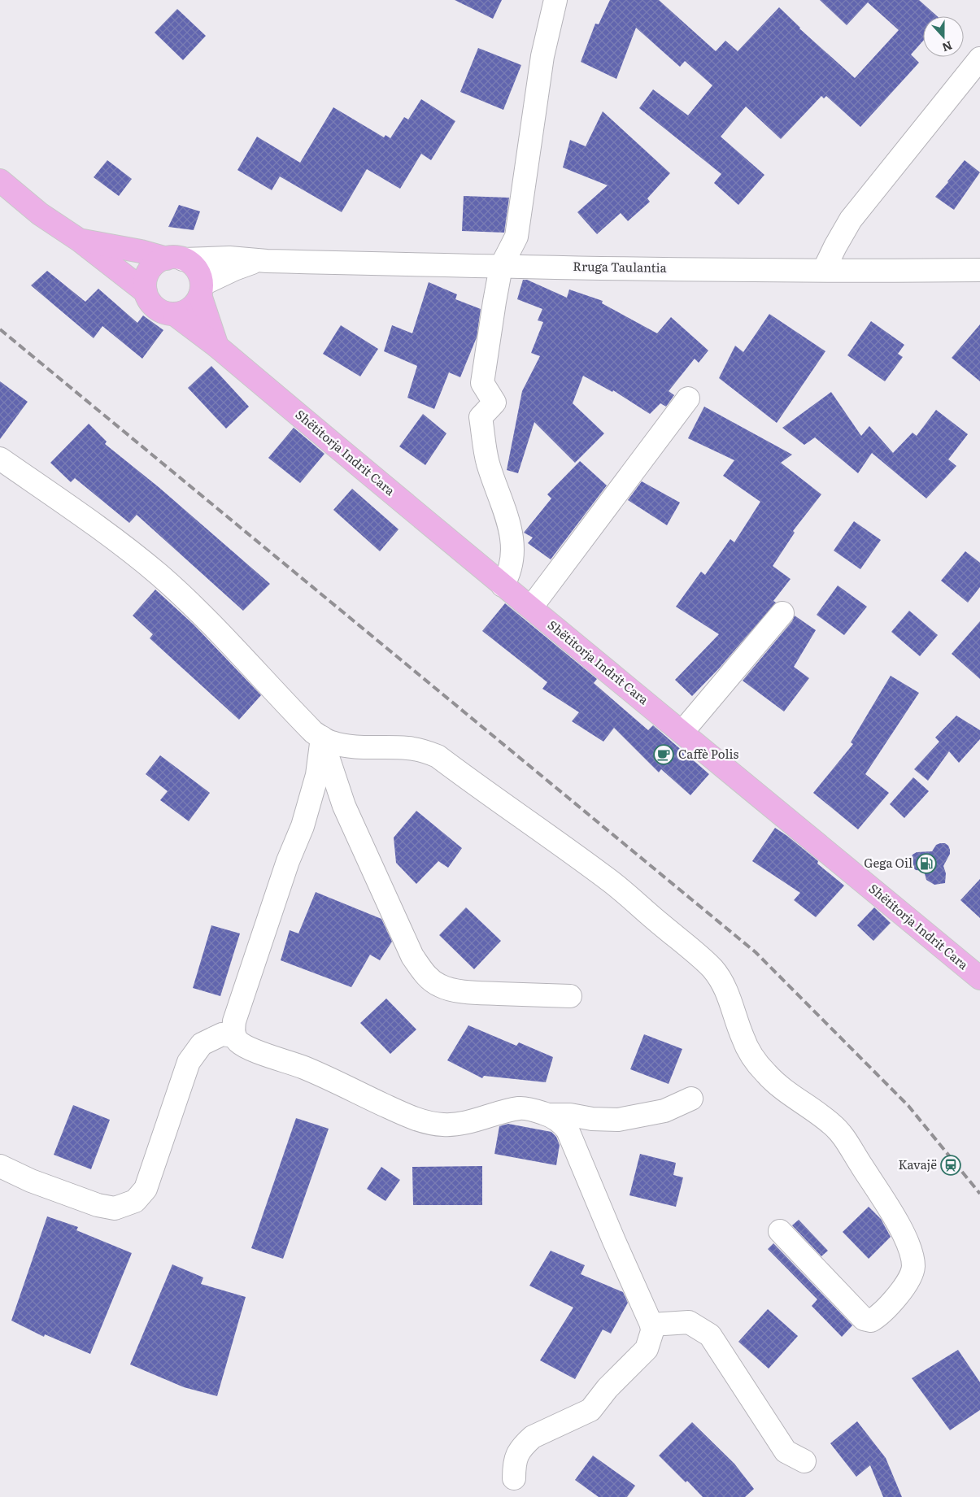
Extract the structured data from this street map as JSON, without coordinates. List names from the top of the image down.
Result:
{
  "streets": {
    "main road": ["Shëtitorja Indrit Cara"],
    "street": ["Rruga Taulantia"]
  },
  "crossings": [
    ["Rruga Taulantia", "Shëtitorja Indrit Cara"]
  ],
  "places": {
    "cafe": ["Caffè Polis"],
    "fuel station": ["Gega Oil"],
    "station": ["Kavajë"]
  },
  "north": "bottom"
}
